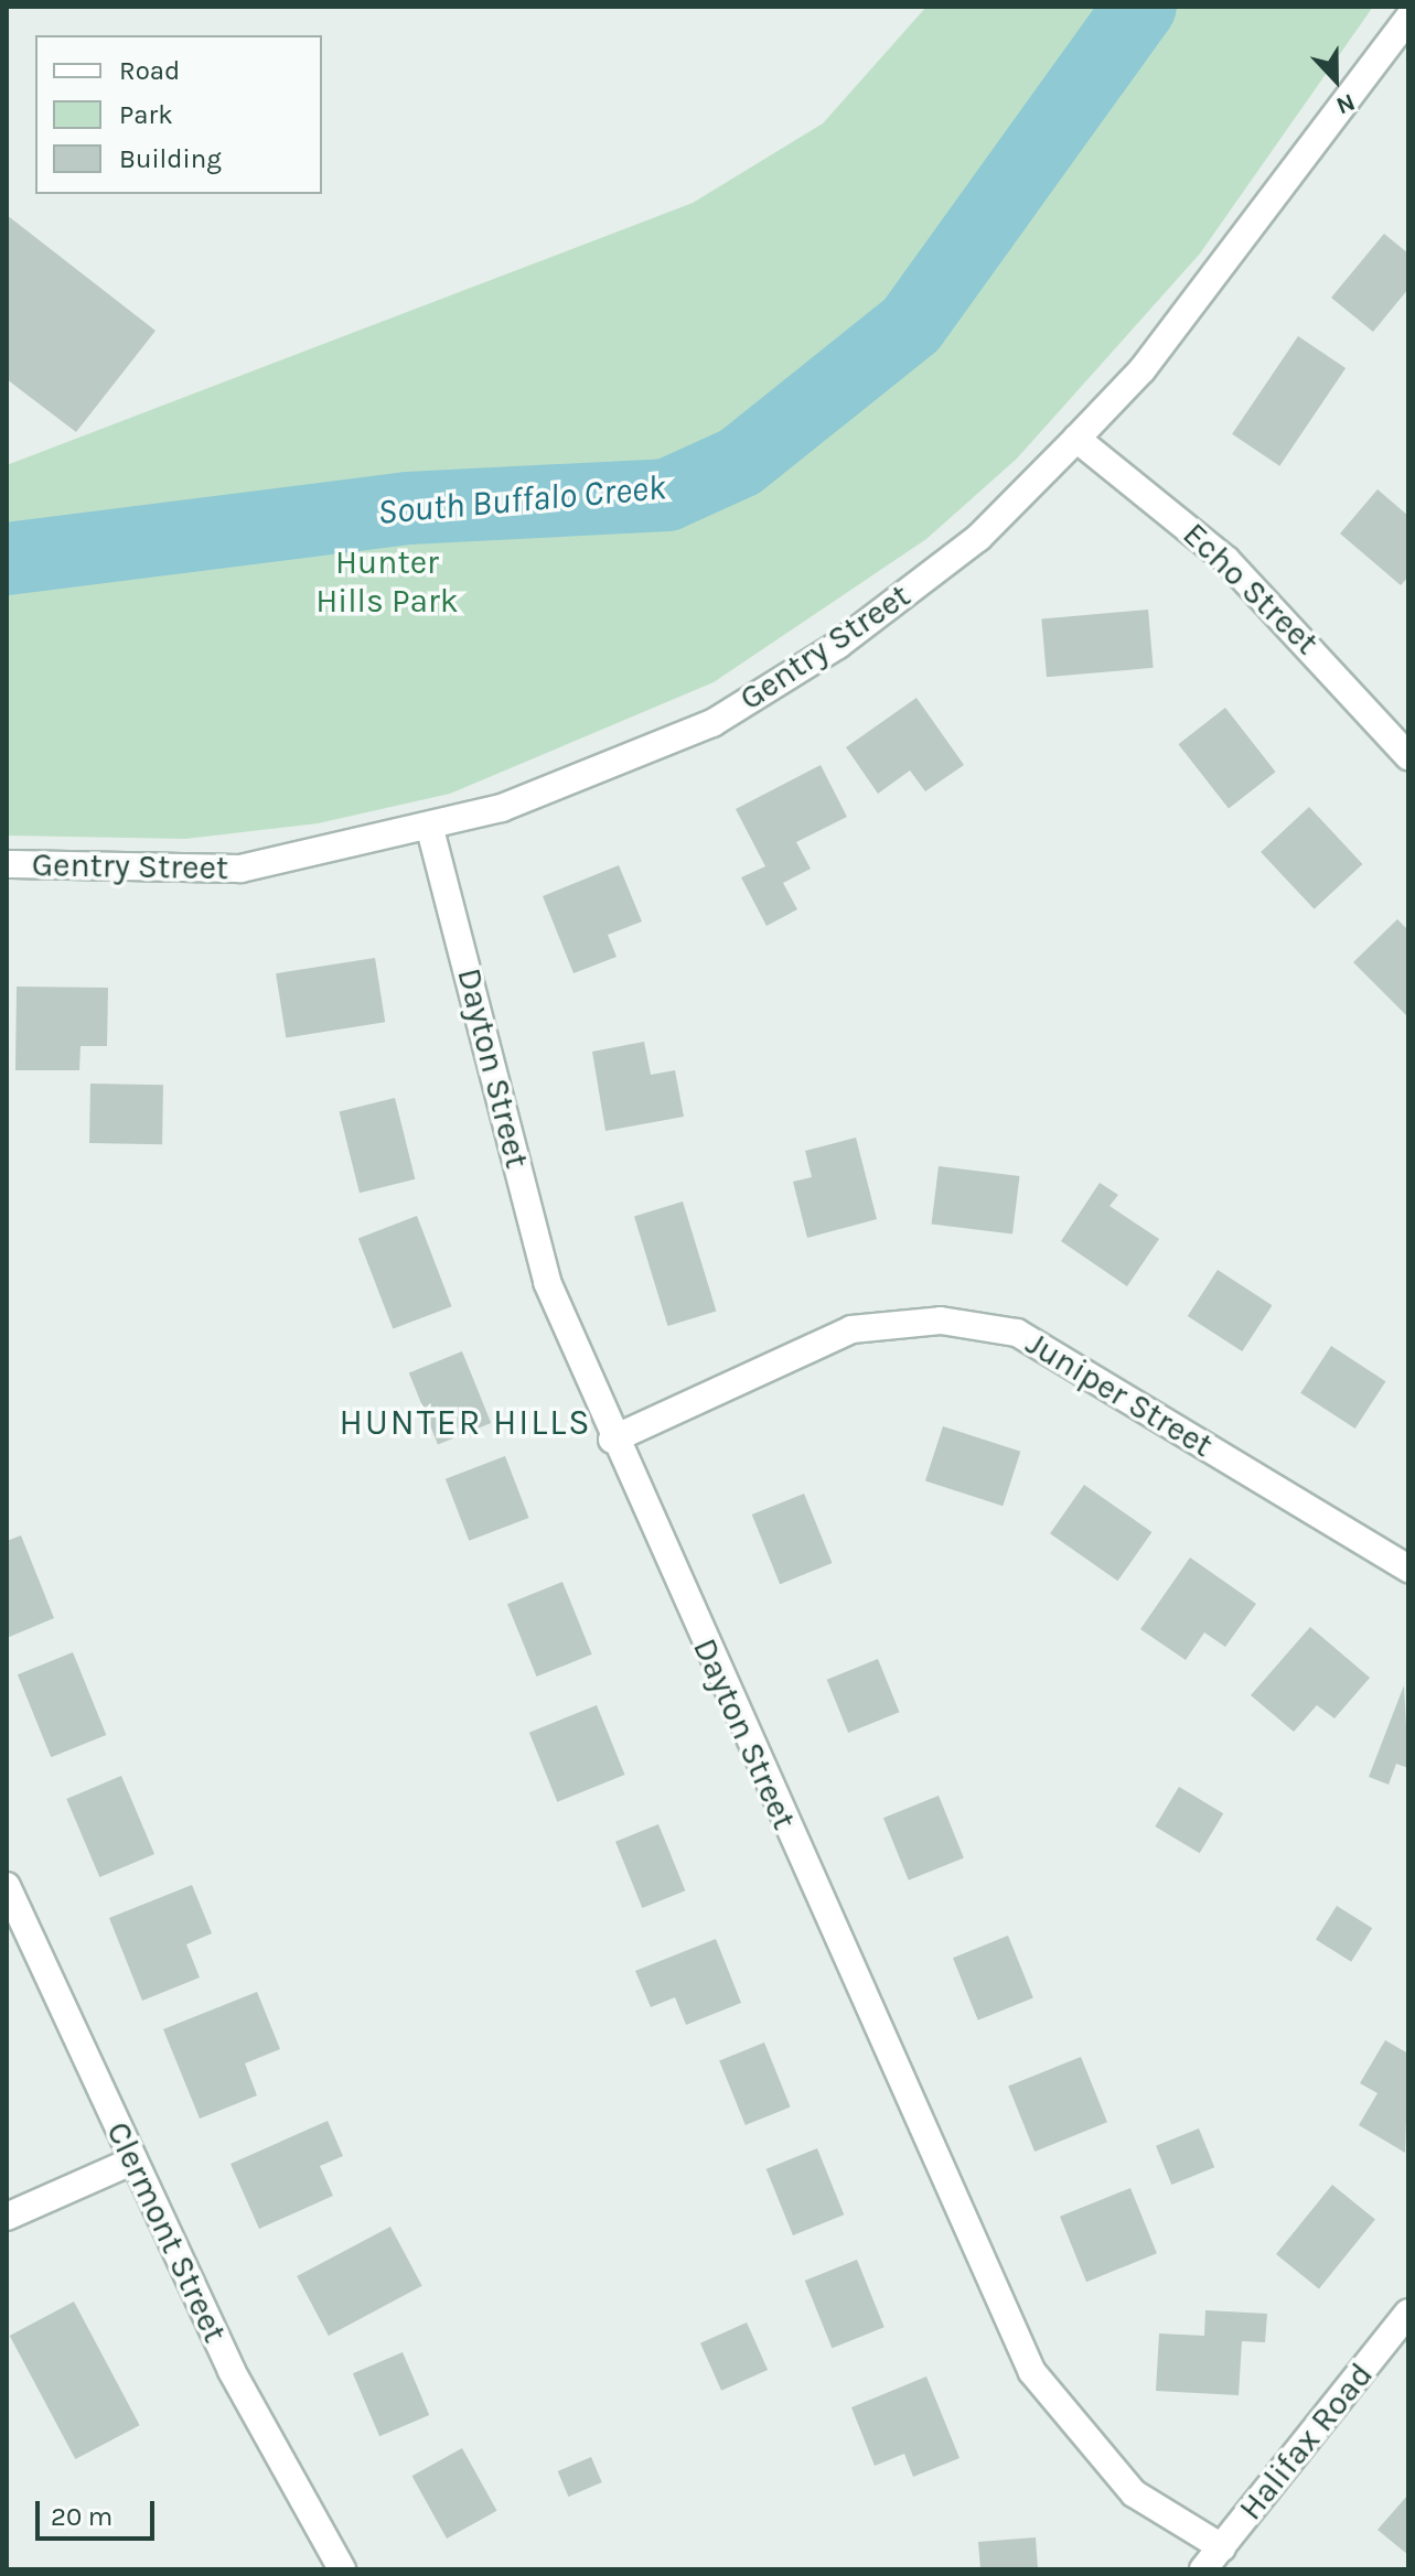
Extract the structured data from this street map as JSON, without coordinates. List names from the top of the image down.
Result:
{
  "streets": {
    "street": [
      "Echo Street",
      "Gentry Street",
      "Dayton Street",
      "Juniper Street",
      "Clermont Street",
      "Halifax Road"
    ]
  },
  "crossings": [
    ["Echo Street", "Gentry Street"],
    ["Gentry Street", "Dayton Street"],
    ["Dayton Street", "Juniper Street"],
    ["Dayton Street", "Halifax Road"]
  ],
  "districts": ["HUNTER HILLS"],
  "water": ["South Buffalo Creek"],
  "parks": ["Hunter Hills Park"],
  "legend": ["Road", "Park", "Building"],
  "scale_bar": "20 m",
  "north": "bottom"
}
